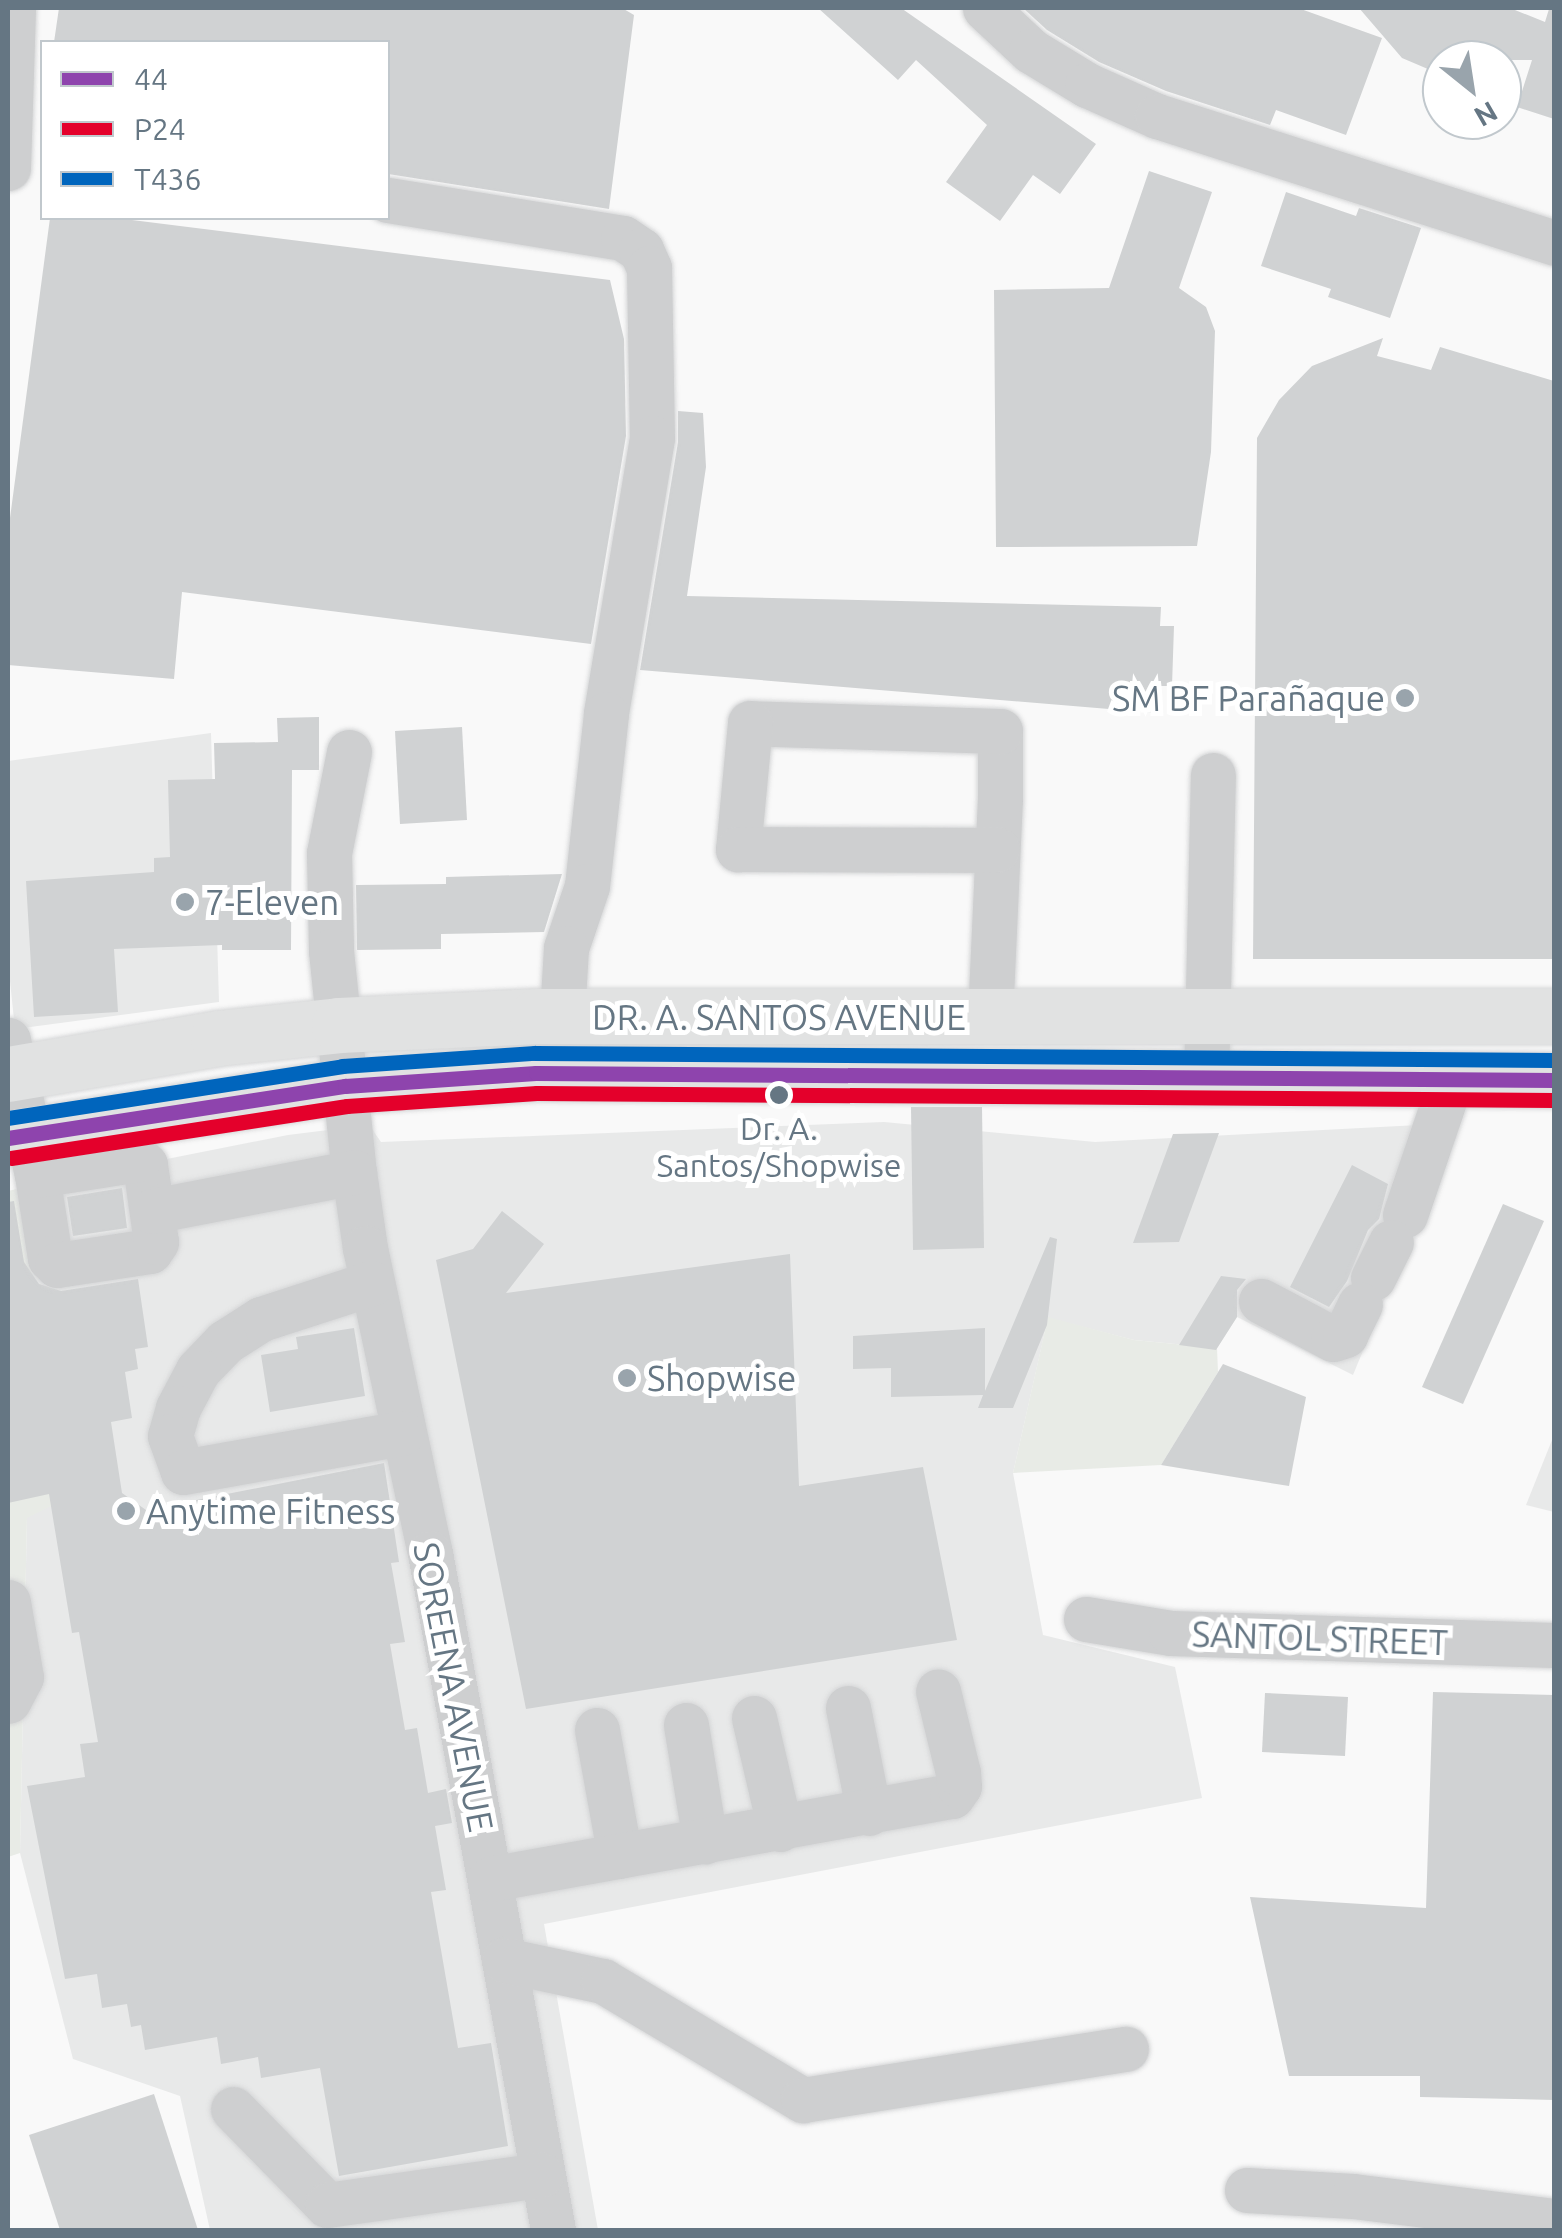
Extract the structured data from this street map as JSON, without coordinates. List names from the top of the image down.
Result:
{
  "streets": {
    "main road": ["DR. A. SANTOS AVENUE"],
    "street": ["SANTOL STREET", "SOREENA AVENUE"]
  },
  "crossings": [
    ["DR. A. SANTOS AVENUE", "SOREENA AVENUE"]
  ],
  "places": [
    "SM BF Parañaque",
    "7-Eleven",
    "Dr. A. Santos/Shopwise",
    "Shopwise",
    "Anytime Fitness"
  ],
  "lines": ["transit line T436", "transit line 44", "transit line P24"],
  "legend": ["44", "P24", "T436"],
  "north": "bottom right"
}
